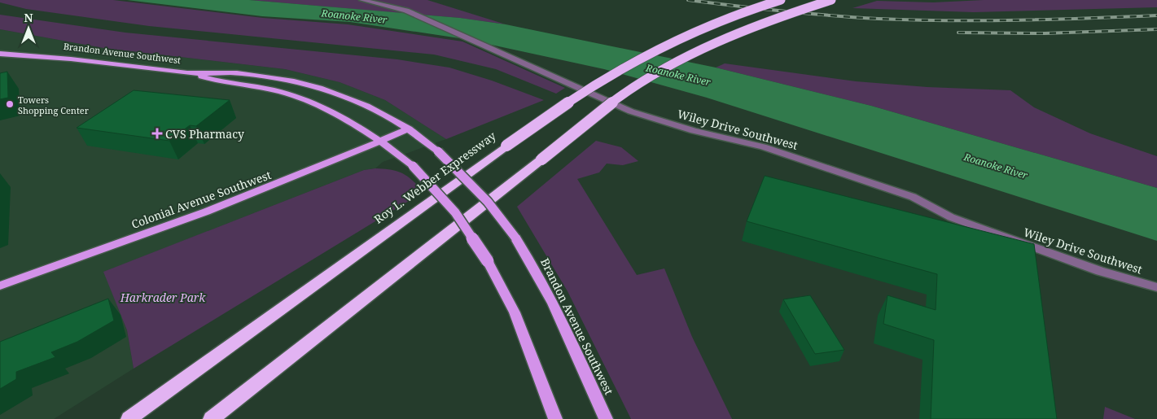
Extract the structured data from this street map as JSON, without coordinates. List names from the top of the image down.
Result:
{
  "streets": {
    "highway": ["Roy L. Webber Expressway"],
    "main road": ["Brandon Avenue Southwest", "Colonial Avenue Southwest"],
    "street": ["Wiley Drive Southwest"]
  },
  "crossings": [
    ["Brandon Avenue Southwest", "Colonial Avenue Southwest"]
  ],
  "water": ["Roanoke River"],
  "parks": ["Harkrader Park"],
  "places": {
    "other": ["Towers Shopping Center"],
    "health": ["CVS Pharmacy"]
  },
  "north": "top"
}
